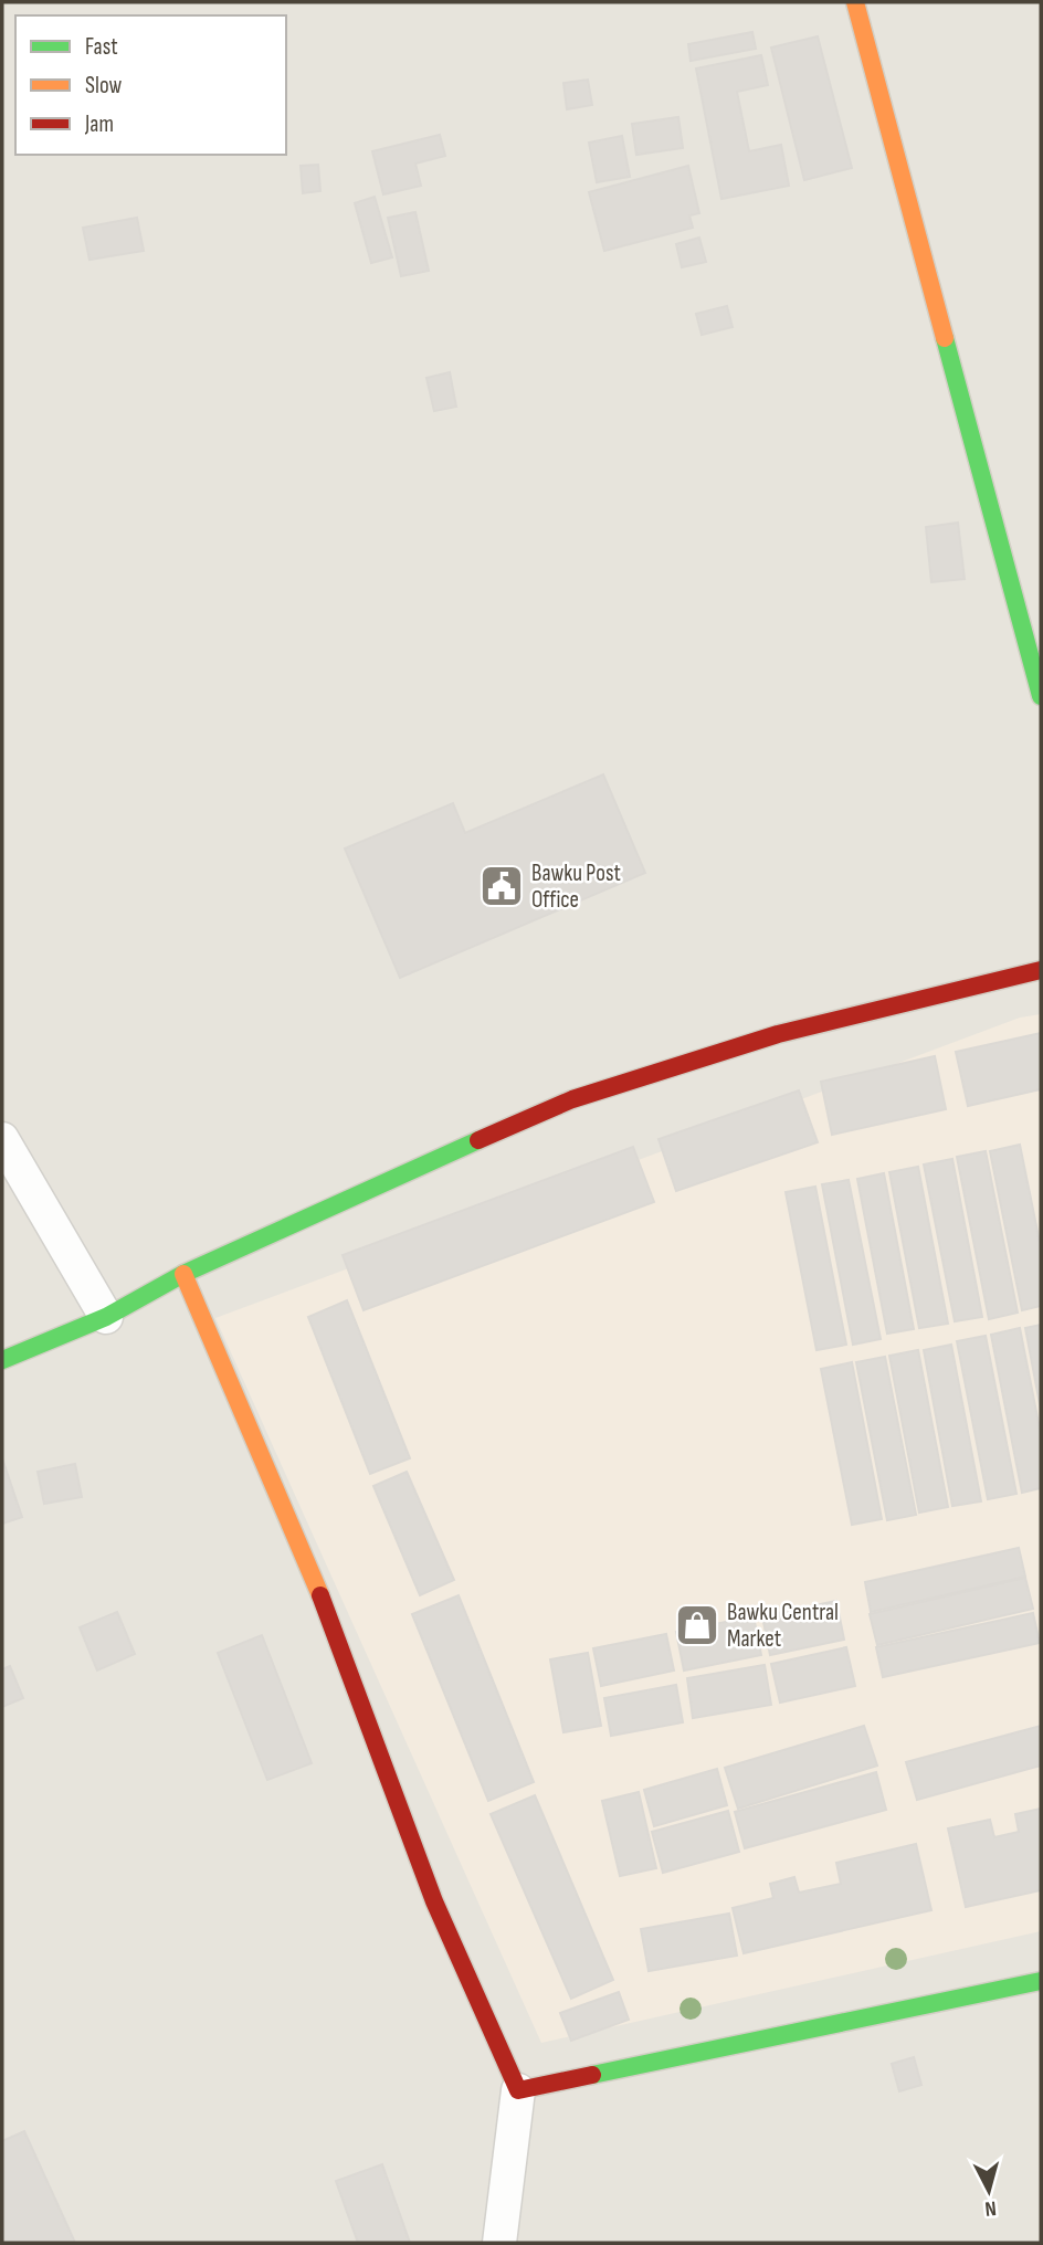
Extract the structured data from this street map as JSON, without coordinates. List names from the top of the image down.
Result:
{
  "places": {
    "public building": ["Bawku Post Office"],
    "shop": ["Bawku Central Market"]
  },
  "legend": ["Fast", "Slow", "Jam"],
  "north": "bottom"
}
